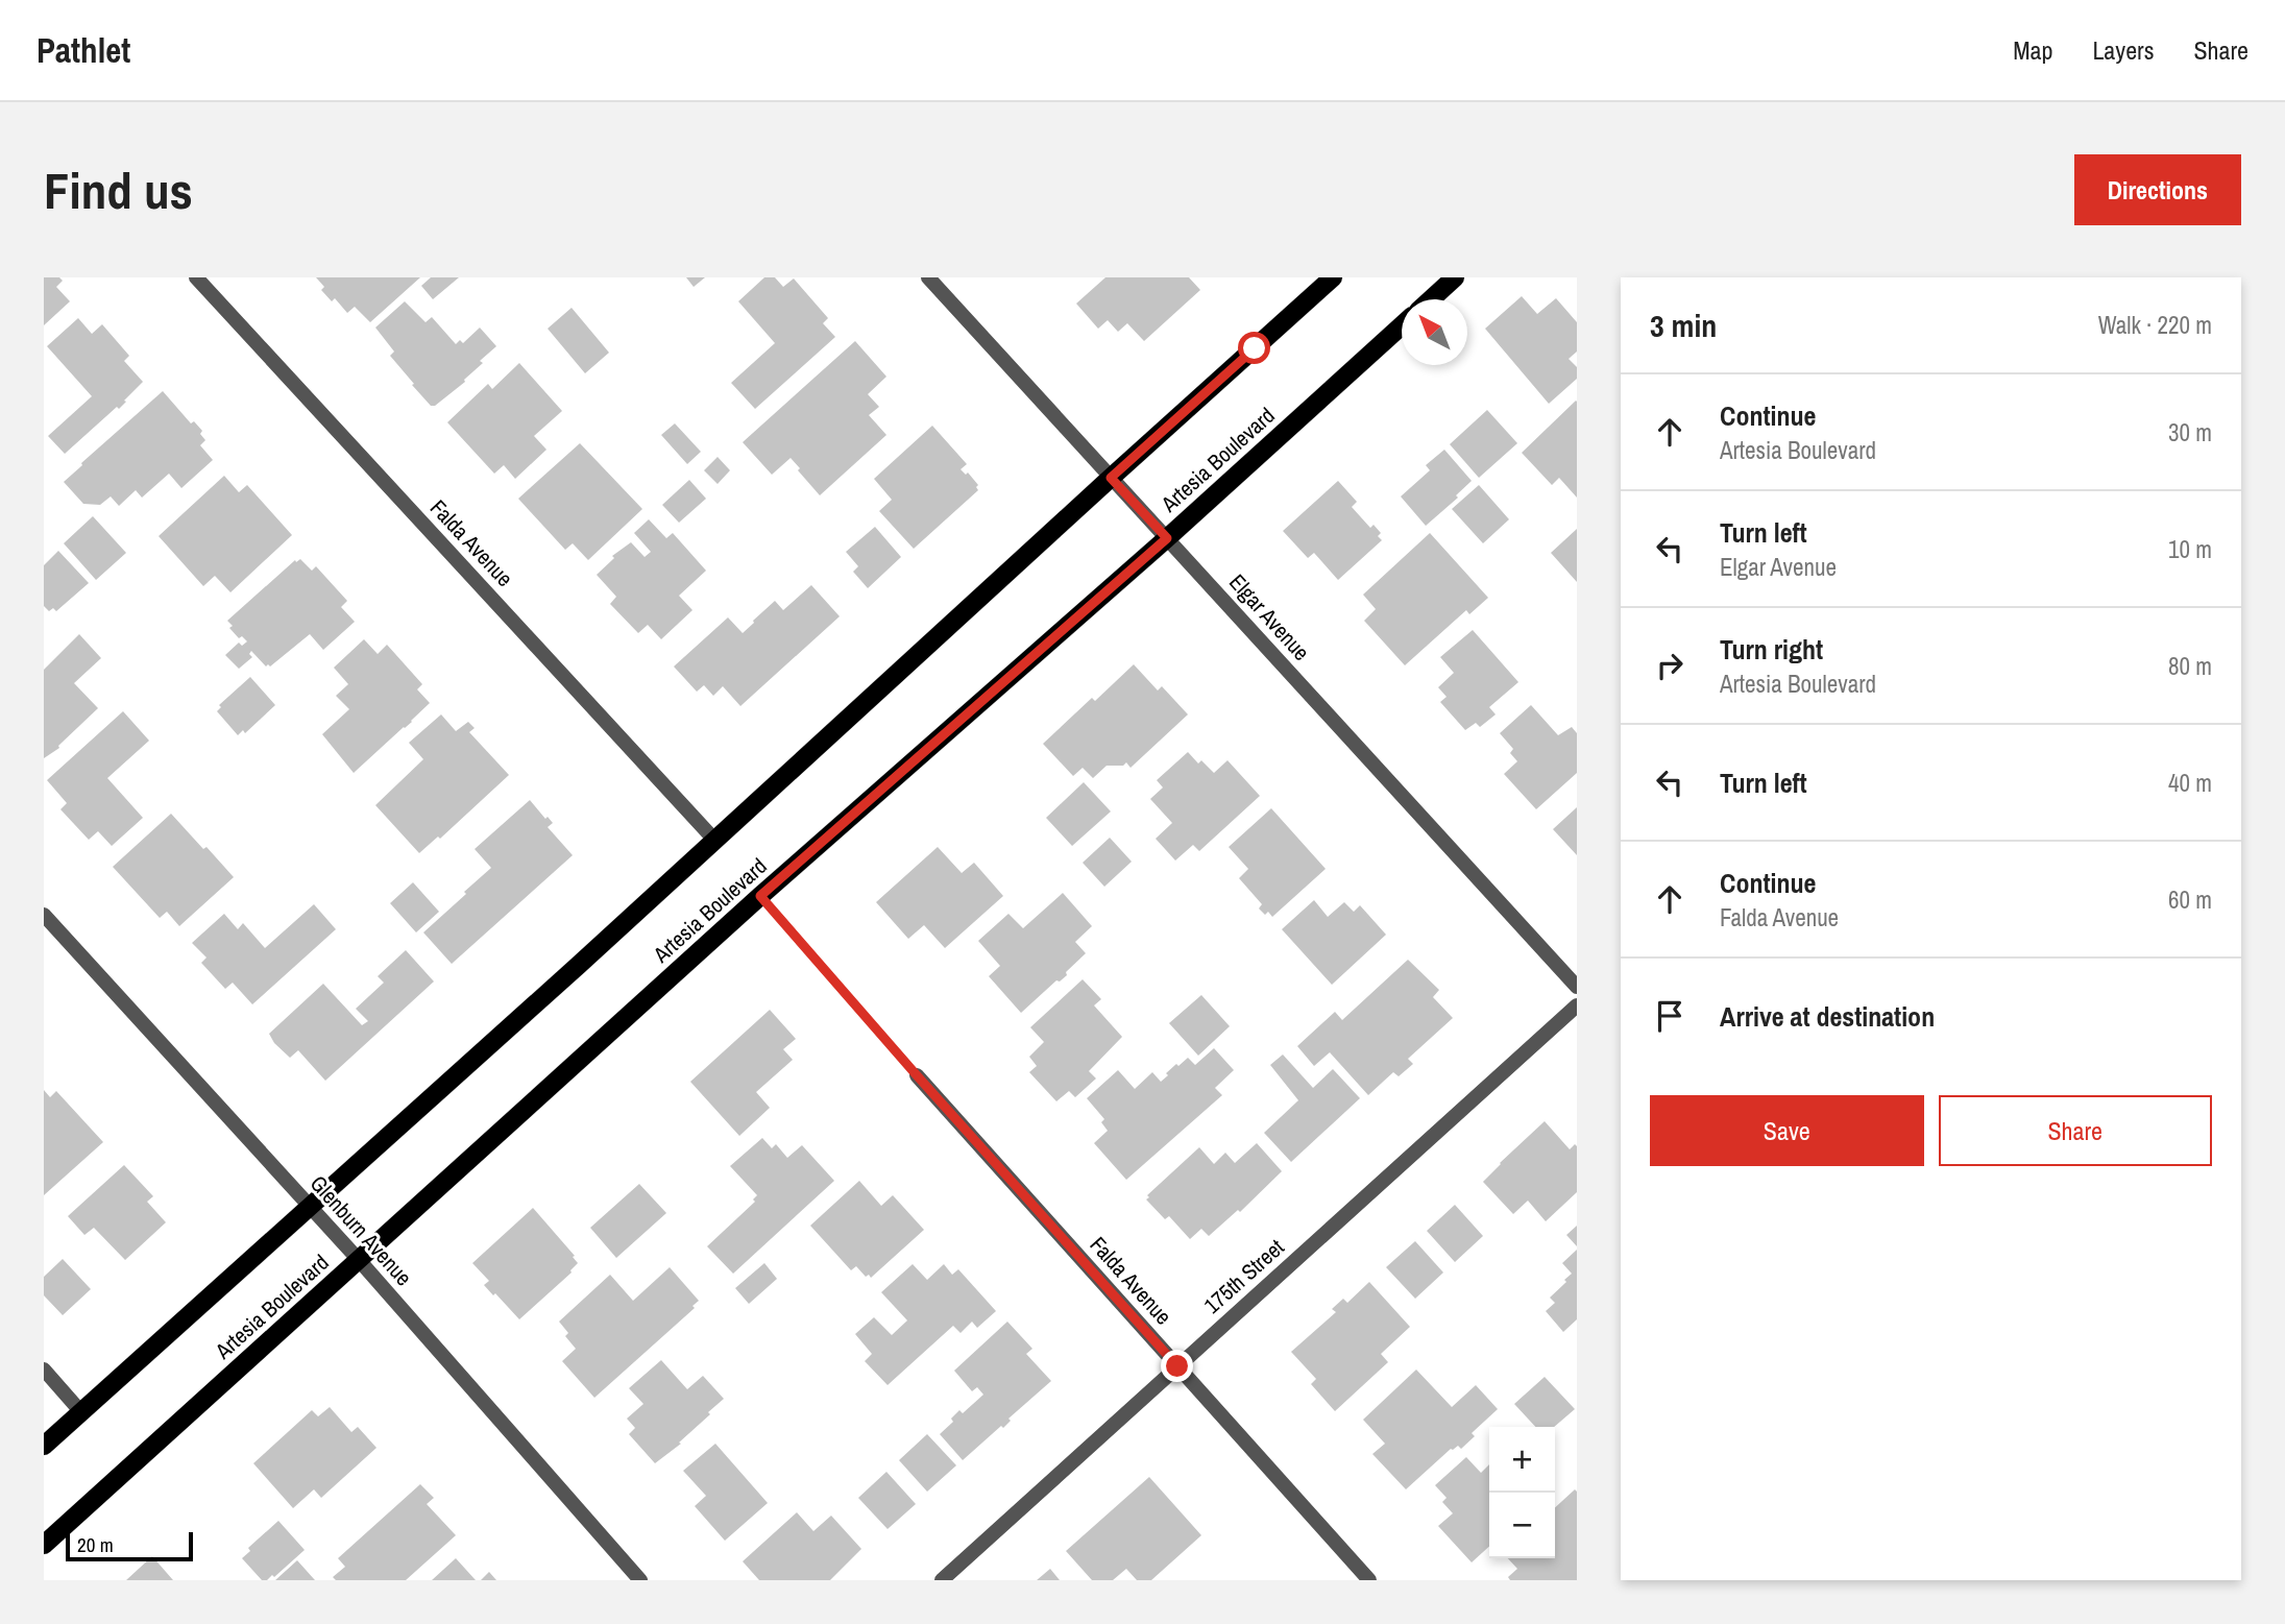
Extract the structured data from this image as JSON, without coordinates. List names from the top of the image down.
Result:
{
  "streets": {
    "main road": ["Artesia Boulevard"],
    "street": [
      "Falda Avenue",
      "Elgar Avenue",
      "Glenburn Avenue",
      "175th Street"
    ]
  },
  "crossings": [
    ["Artesia Boulevard", "Elgar Avenue"],
    ["Artesia Boulevard", "Glenburn Avenue"],
    ["Falda Avenue", "175th Street"]
  ],
  "scale_bar": "20 m",
  "north": "top left",
  "page": {
    "header": "Pathlet",
    "nav": ["Map", "Layers", "Share"],
    "buttons": [
      "Directions",
      ["Save", "Share"]
    ],
    "title": "Find us",
    "heading": ["3 min", "Walk · 220 m"],
    "list": [
      ["Continue", "Artesia Boulevard", "30 m"],
      ["Turn left", "Elgar Avenue", "10 m"],
      ["Turn right", "Artesia Boulevard", "80 m"],
      ["Turn left", "40 m"],
      ["Continue", "Falda Avenue", "60 m"],
      "Arrive at destination"
    ],
    "map_buttons": ["+", "−"],
    "scale": "20 m"
  }
}
